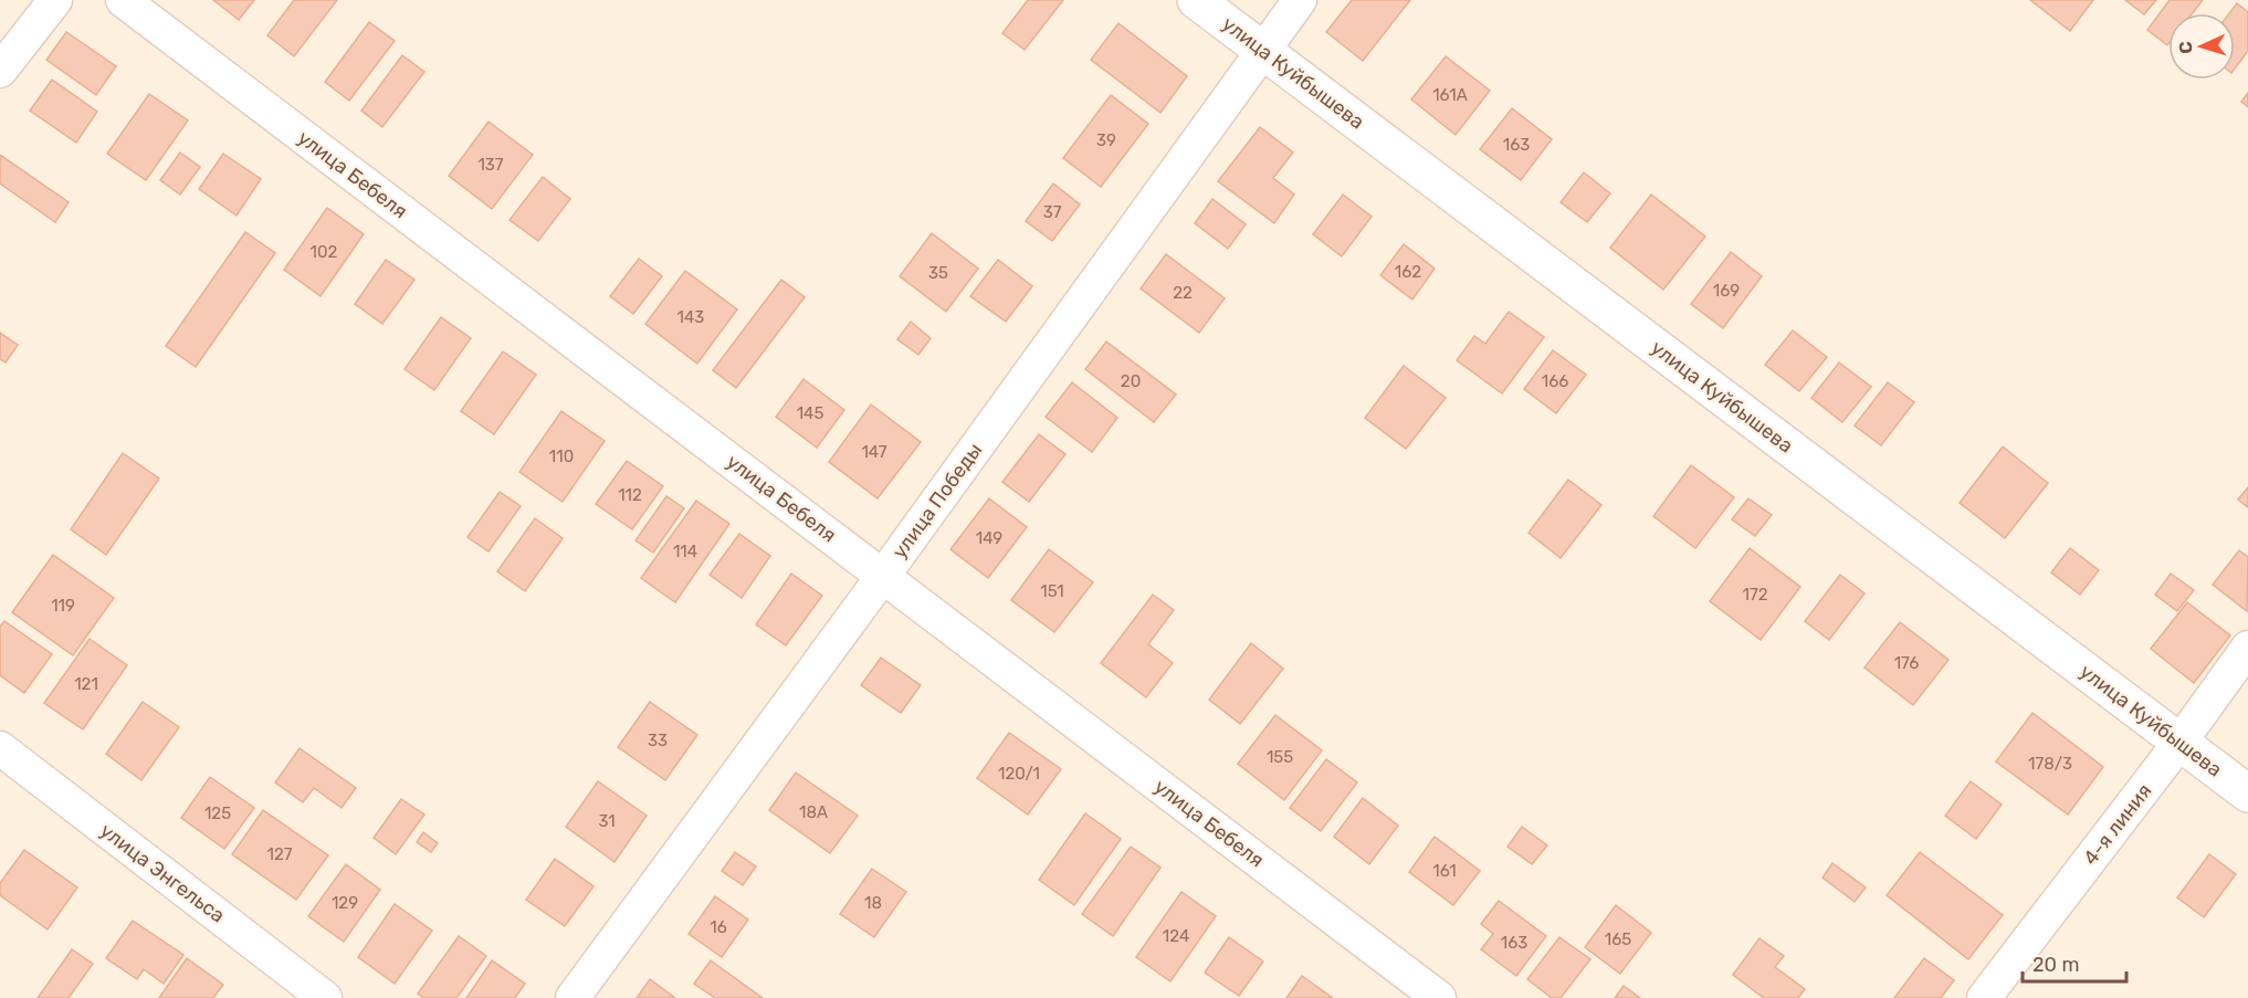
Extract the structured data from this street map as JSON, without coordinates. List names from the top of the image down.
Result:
{
  "streets": {
    "street": [
      "улица Куйбышева",
      "улица Бебеля",
      "улица Победы",
      "4-я линия",
      "улица Энгельса"
    ]
  },
  "crossings": [
    ["улица Куйбышева", "улица Победы"],
    ["улица Куйбышева", "4-я линия"],
    ["улица Бебеля", "улица Победы"]
  ],
  "house_numbers": [
    "161А",
    "39",
    "163",
    "137",
    "37",
    "102",
    "162",
    "35",
    "169",
    "22",
    "143",
    "20",
    "166",
    "145",
    "147",
    "110",
    "112",
    "149",
    "114",
    "151",
    "172",
    "119",
    "176",
    "121",
    "33",
    "155",
    "178/3",
    "120/1",
    "18А",
    "125",
    "31",
    "127",
    "161",
    "129",
    "18",
    "16",
    "124",
    "165",
    "163"
  ],
  "scale_bar": "20 m",
  "north": "left"
}
